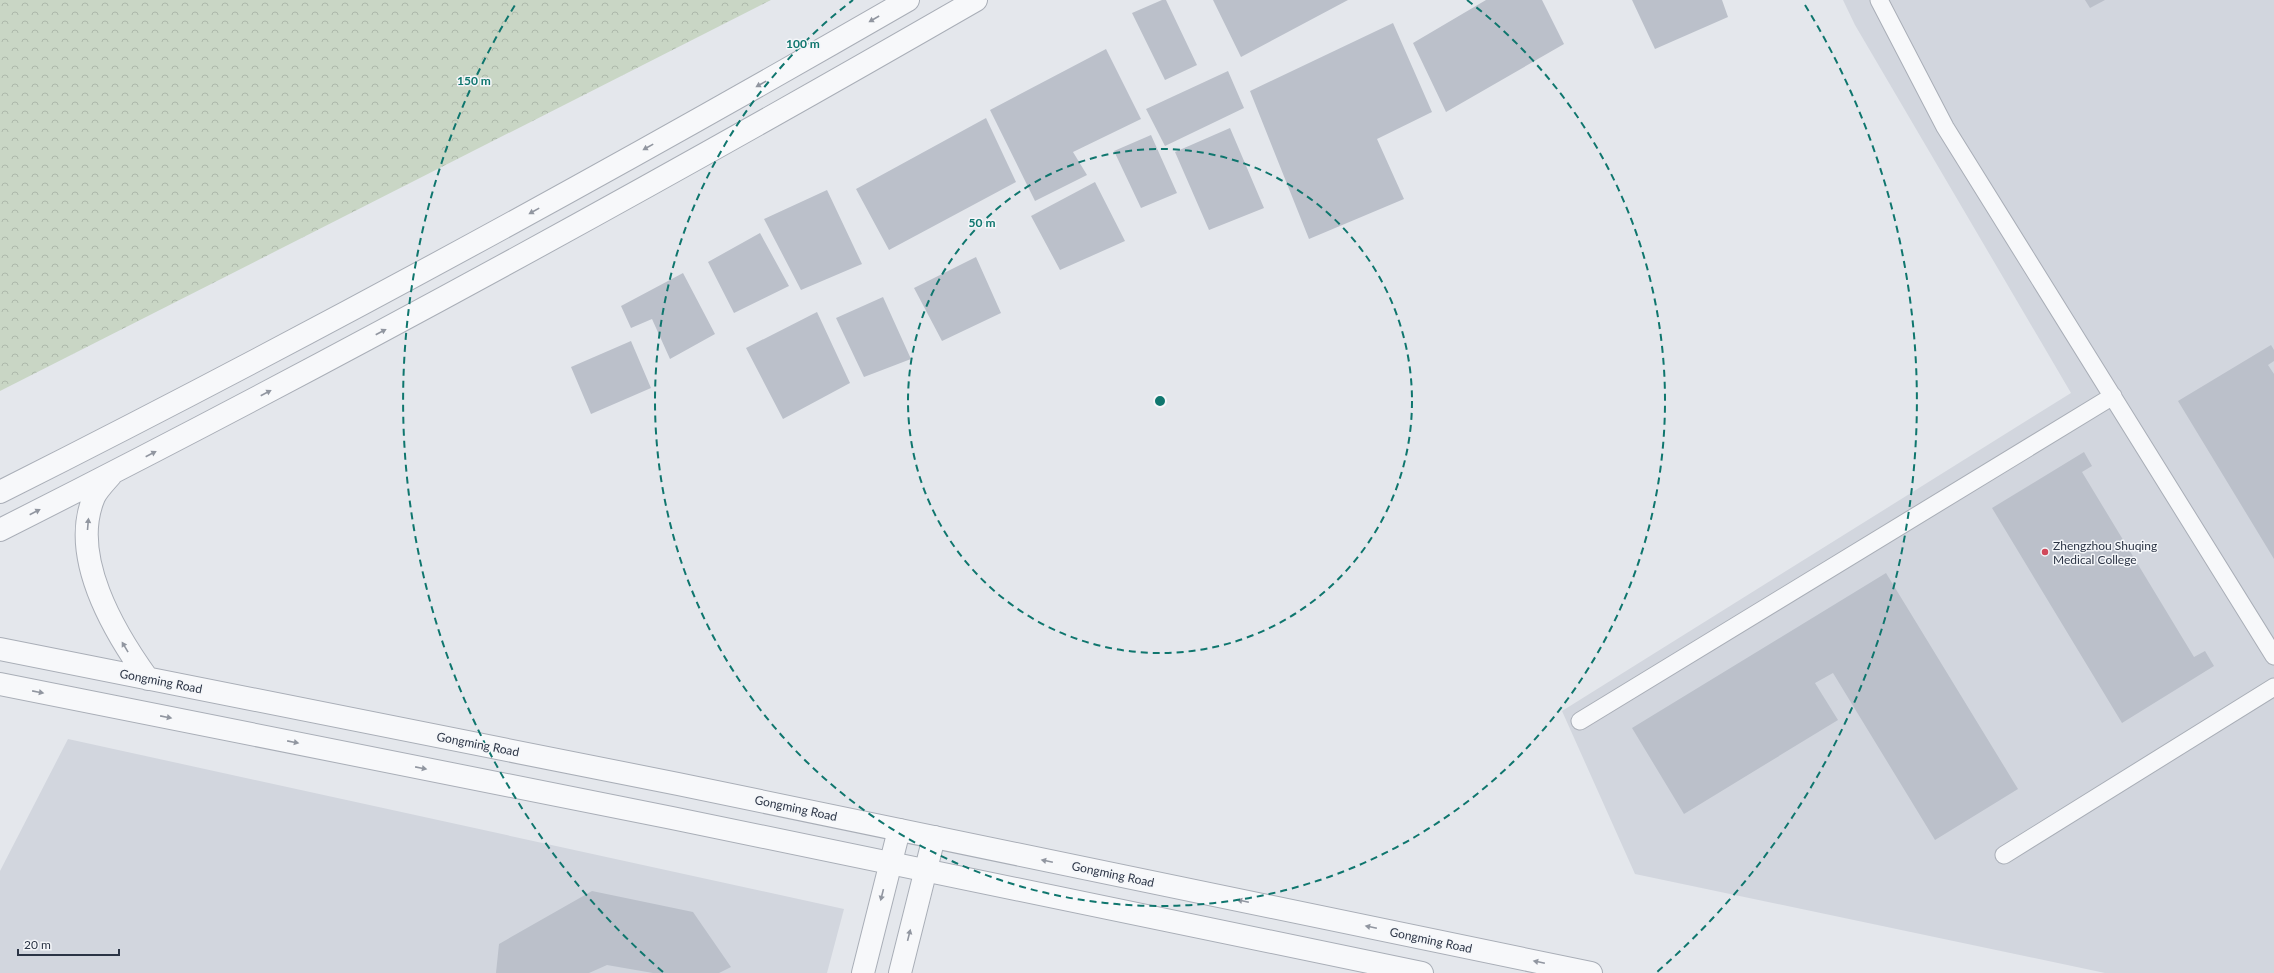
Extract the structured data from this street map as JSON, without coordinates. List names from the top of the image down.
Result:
{
  "streets": {
    "street": ["Gongming Road"]
  },
  "places": ["Zhengzhou Shuqing Medical College"],
  "scale_bar": "20 m",
  "rings": ["100 m", "150 m", "50 m"]
}
